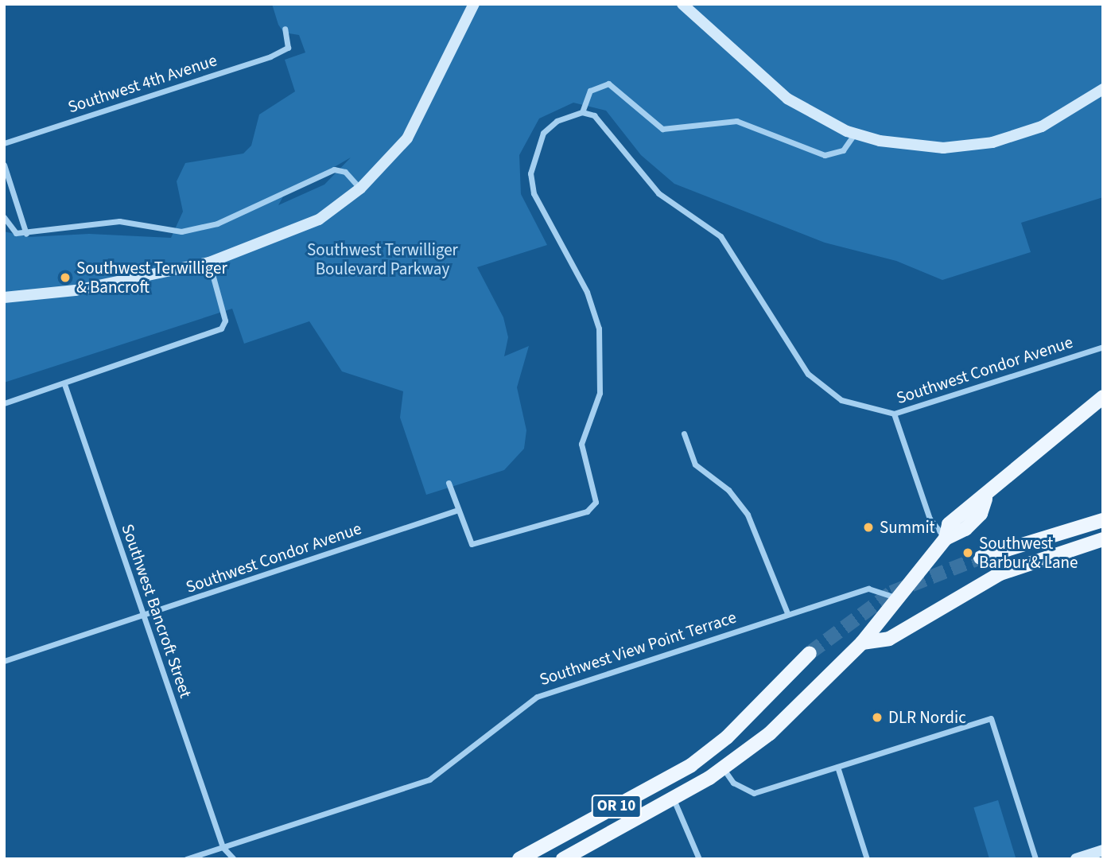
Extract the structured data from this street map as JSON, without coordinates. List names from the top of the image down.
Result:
{
  "streets": {
    "main road": ["OR 10"],
    "street": [
      "Southwest 4th Avenue",
      "Southwest Condor Avenue",
      "Southwest Bancroft Street",
      "Southwest View Point Terrace"
    ]
  },
  "crossings": [
    ["Southwest Condor Avenue", "Southwest Bancroft Street"],
    ["Southwest Bancroft Street", "Southwest View Point Terrace"]
  ],
  "parks": ["Southwest Terwilliger Boulevard Parkway"],
  "places": [
    "Southwest Terwilliger & Bancroft",
    "Summit",
    "Southwest Barbur & Lane",
    "DLR Nordic"
  ]
}
